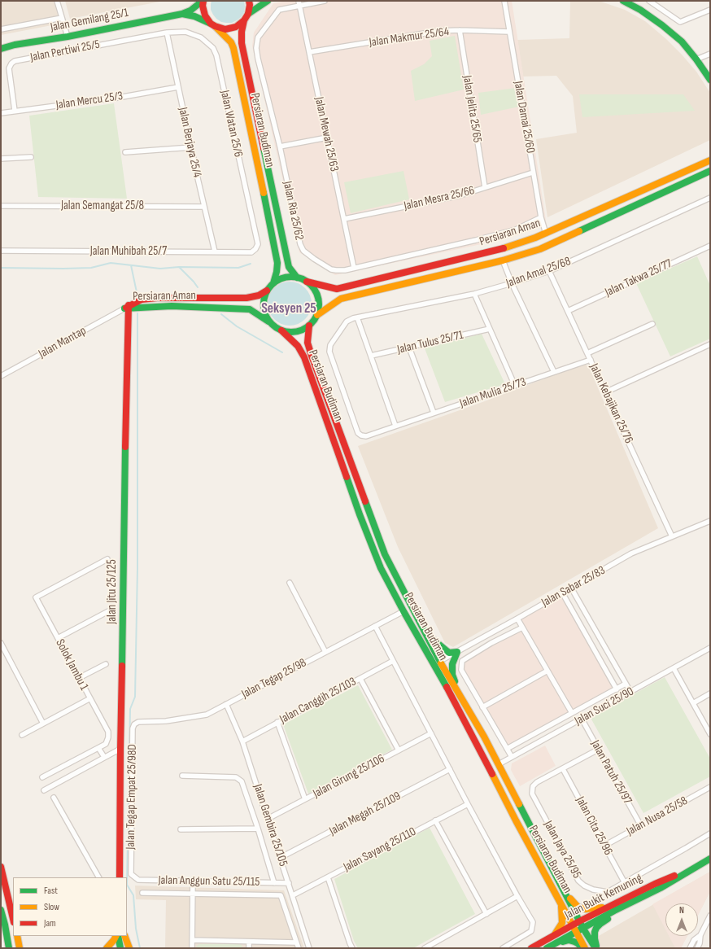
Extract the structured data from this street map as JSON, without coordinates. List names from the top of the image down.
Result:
{
  "streets": {
    "main road": [
      "Jalan Gemilang 25/1",
      "Persiaran Budiman",
      "Persiaran Aman",
      "Jalan Jitu 25/125",
      "Jalan Bukit Kemuning"
    ],
    "street": [
      "Jalan Makmur 25/64",
      "Jalan Pertiwi 25/5",
      "Jalan Mercu 25/3",
      "Jalan Jelita 25/65",
      "Jalan Damai 25/60",
      "Jalan Watan 25/6",
      "Jalan Mewah 25/63",
      "Jalan Berjaya 25/4",
      "Jalan Mesra 25/66",
      "Jalan Semangat 25/8",
      "Jalan Ria 25/62",
      "Jalan Muhibah 25/7",
      "Jalan Amal 25/68",
      "Jalan Takwa 25/77",
      "Jalan Mantap",
      "Jalan Tulus 25/71",
      "Jalan Mulia 25/73",
      "Jalan Kebajikan 25/76",
      "Jalan Sabar 25/83",
      "Solok Jambu 1",
      "Jalan Tegap 25/98",
      "Jalan Canggih 25/103",
      "Jalan Suci 25/90",
      "Jalan Patuh 25/97",
      "Jalan Girung 25/106",
      "Jalan Tegap Empat 25/98D",
      "Jalan Megah 25/109",
      "Jalan Nusa 25/58",
      "Jalan Gembira 25/105",
      "Jalan Cita 25/96",
      "Jalan Sayang 25/110",
      "Jalan Jaya 25/95",
      "Jalan Anggun Satu 25/115"
    ]
  },
  "crossings": [
    ["Jalan Gemilang 25/1", "Persiaran Budiman"],
    ["Jalan Makmur 25/64", "Jalan Jelita 25/65"],
    ["Jalan Makmur 25/64", "Jalan Damai 25/60"],
    ["Jalan Makmur 25/64", "Jalan Mewah 25/63"],
    ["Jalan Pertiwi 25/5", "Jalan Mercu 25/3"],
    ["Jalan Pertiwi 25/5", "Jalan Watan 25/6"],
    ["Jalan Pertiwi 25/5", "Jalan Berjaya 25/4"],
    ["Jalan Mercu 25/3", "Jalan Berjaya 25/4"],
    ["Jalan Jelita 25/65", "Jalan Mesra 25/66"],
    ["Jalan Damai 25/60", "Jalan Mesra 25/66"],
    ["Jalan Damai 25/60", "Jalan Ria 25/62"],
    ["Jalan Damai 25/60", "Persiaran Aman"],
    ["Jalan Watan 25/6", "Jalan Berjaya 25/4"],
    ["Jalan Watan 25/6", "Jalan Muhibah 25/7"],
    ["Persiaran Budiman", "Persiaran Aman"],
    ["Persiaran Budiman", "Jalan Sabar 25/83"],
    ["Persiaran Budiman", "Jalan Tegap 25/98"],
    ["Persiaran Budiman", "Jalan Suci 25/90"],
    ["Persiaran Budiman", "Jalan Bukit Kemuning"],
    ["Jalan Mewah 25/63", "Jalan Mesra 25/66"],
    ["Jalan Mewah 25/63", "Jalan Ria 25/62"],
    ["Jalan Berjaya 25/4", "Jalan Semangat 25/8"],
    ["Jalan Berjaya 25/4", "Jalan Muhibah 25/7"],
    ["Persiaran Aman", "Jalan Mantap"],
    ["Persiaran Aman", "Jalan Jitu 25/125"],
    ["Jalan Amal 25/68", "Jalan Mulia 25/73"],
    ["Jalan Amal 25/68", "Jalan Kebajikan 25/76"],
    ["Jalan Takwa 25/77", "Jalan Kebajikan 25/76"],
    ["Jalan Mantap", "Jalan Jitu 25/125"],
    ["Jalan Mulia 25/73", "Jalan Kebajikan 25/76"],
    ["Jalan Kebajikan 25/76", "Jalan Sabar 25/83"],
    ["Jalan Tegap 25/98", "Jalan Tegap Empat 25/98D"],
    ["Jalan Tegap 25/98", "Jalan Gembira 25/105"],
    ["Jalan Canggih 25/103", "Jalan Gembira 25/105"],
    ["Jalan Suci 25/90", "Jalan Patuh 25/97"],
    ["Jalan Patuh 25/97", "Jalan Nusa 25/58"],
    ["Jalan Patuh 25/97", "Jalan Jaya 25/95"],
    ["Jalan Girung 25/106", "Jalan Gembira 25/105"],
    ["Jalan Tegap Empat 25/98D", "Jalan Anggun Satu 25/115"],
    ["Jalan Megah 25/109", "Jalan Gembira 25/105"],
    ["Jalan Nusa 25/58", "Jalan Cita 25/96"],
    ["Jalan Gembira 25/105", "Jalan Sayang 25/110"],
    ["Jalan Gembira 25/105", "Jalan Anggun Satu 25/115"],
    ["Jalan Cita 25/96", "Jalan Jaya 25/95"]
  ],
  "districts": ["Seksyen 25"],
  "legend": ["Fast", "Slow", "Jam"],
  "north": "top"
}
